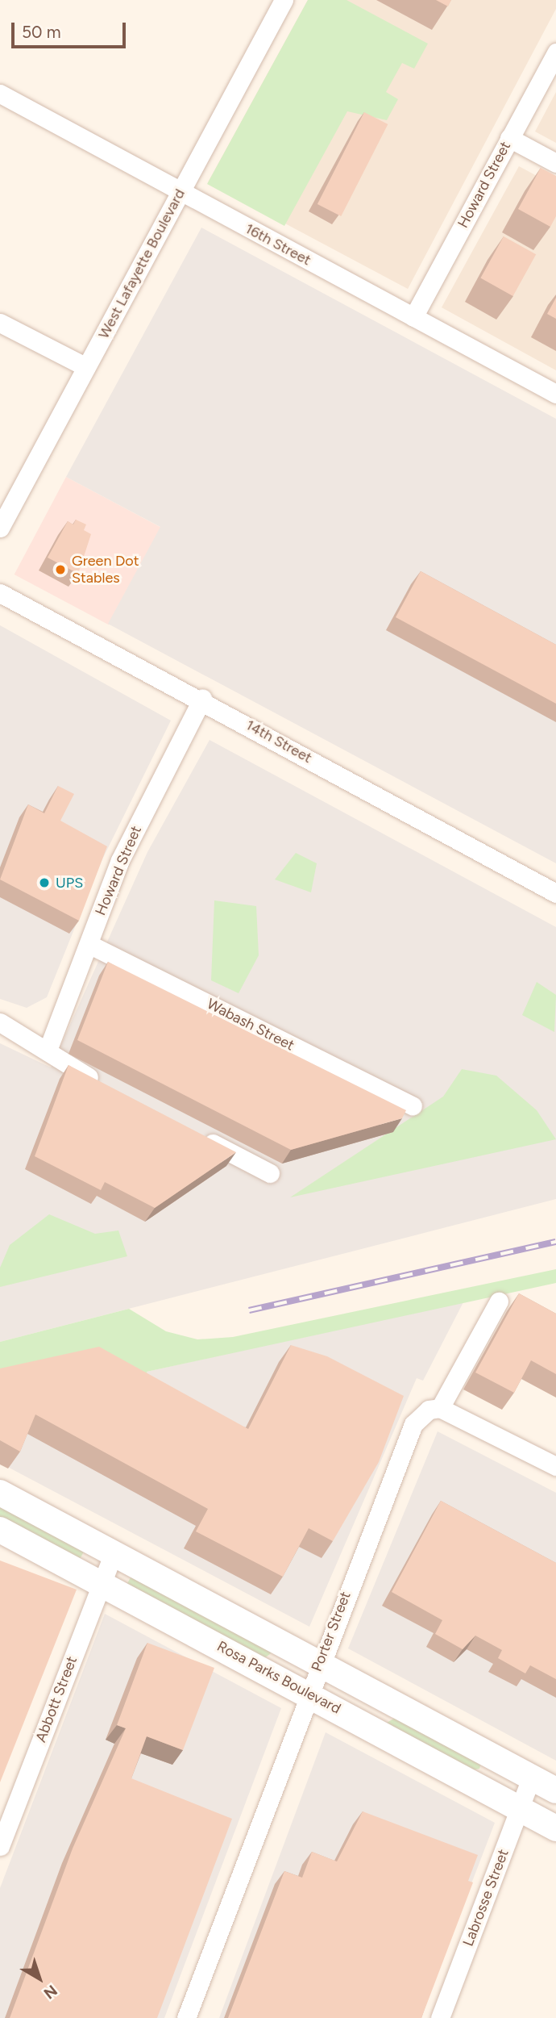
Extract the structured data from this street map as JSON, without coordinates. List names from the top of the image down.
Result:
{
  "streets": {
    "main road": ["Rosa Parks Boulevard"],
    "street": [
      "Howard Street",
      "16th Street",
      "West Lafayette Boulevard",
      "14th Street",
      "Wabash Street",
      "Porter Street",
      "Abbott Street",
      "Labrosse Street"
    ]
  },
  "crossings": [
    ["Howard Street", "16th Street"],
    ["Howard Street", "14th Street"],
    ["Howard Street", "Wabash Street"],
    ["16th Street", "West Lafayette Boulevard"],
    ["Porter Street", "Rosa Parks Boulevard"],
    ["Rosa Parks Boulevard", "Abbott Street"],
    ["Rosa Parks Boulevard", "Labrosse Street"]
  ],
  "places": ["Green Dot Stables", "UPS"],
  "scale_bar": "50 m",
  "north": "bottom right"
}
